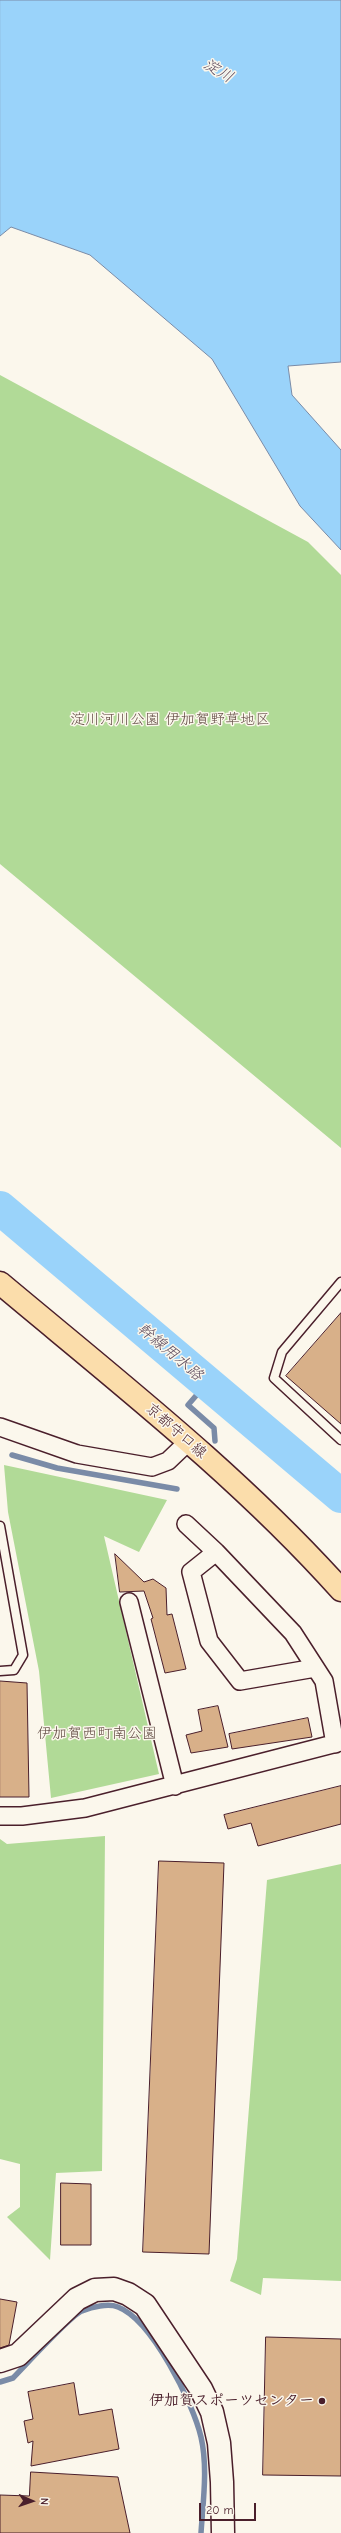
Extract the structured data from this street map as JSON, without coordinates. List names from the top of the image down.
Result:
{
  "streets": {
    "main road": ["京都守口線"]
  },
  "water": ["淀川", "幹線用水路"],
  "parks": ["淀川河川公園 伊加賀野草地区", "伊加賀西町南公園"],
  "places": ["伊加賀スポーツセンター"],
  "scale_bar": "20 m",
  "north": "right"
}
